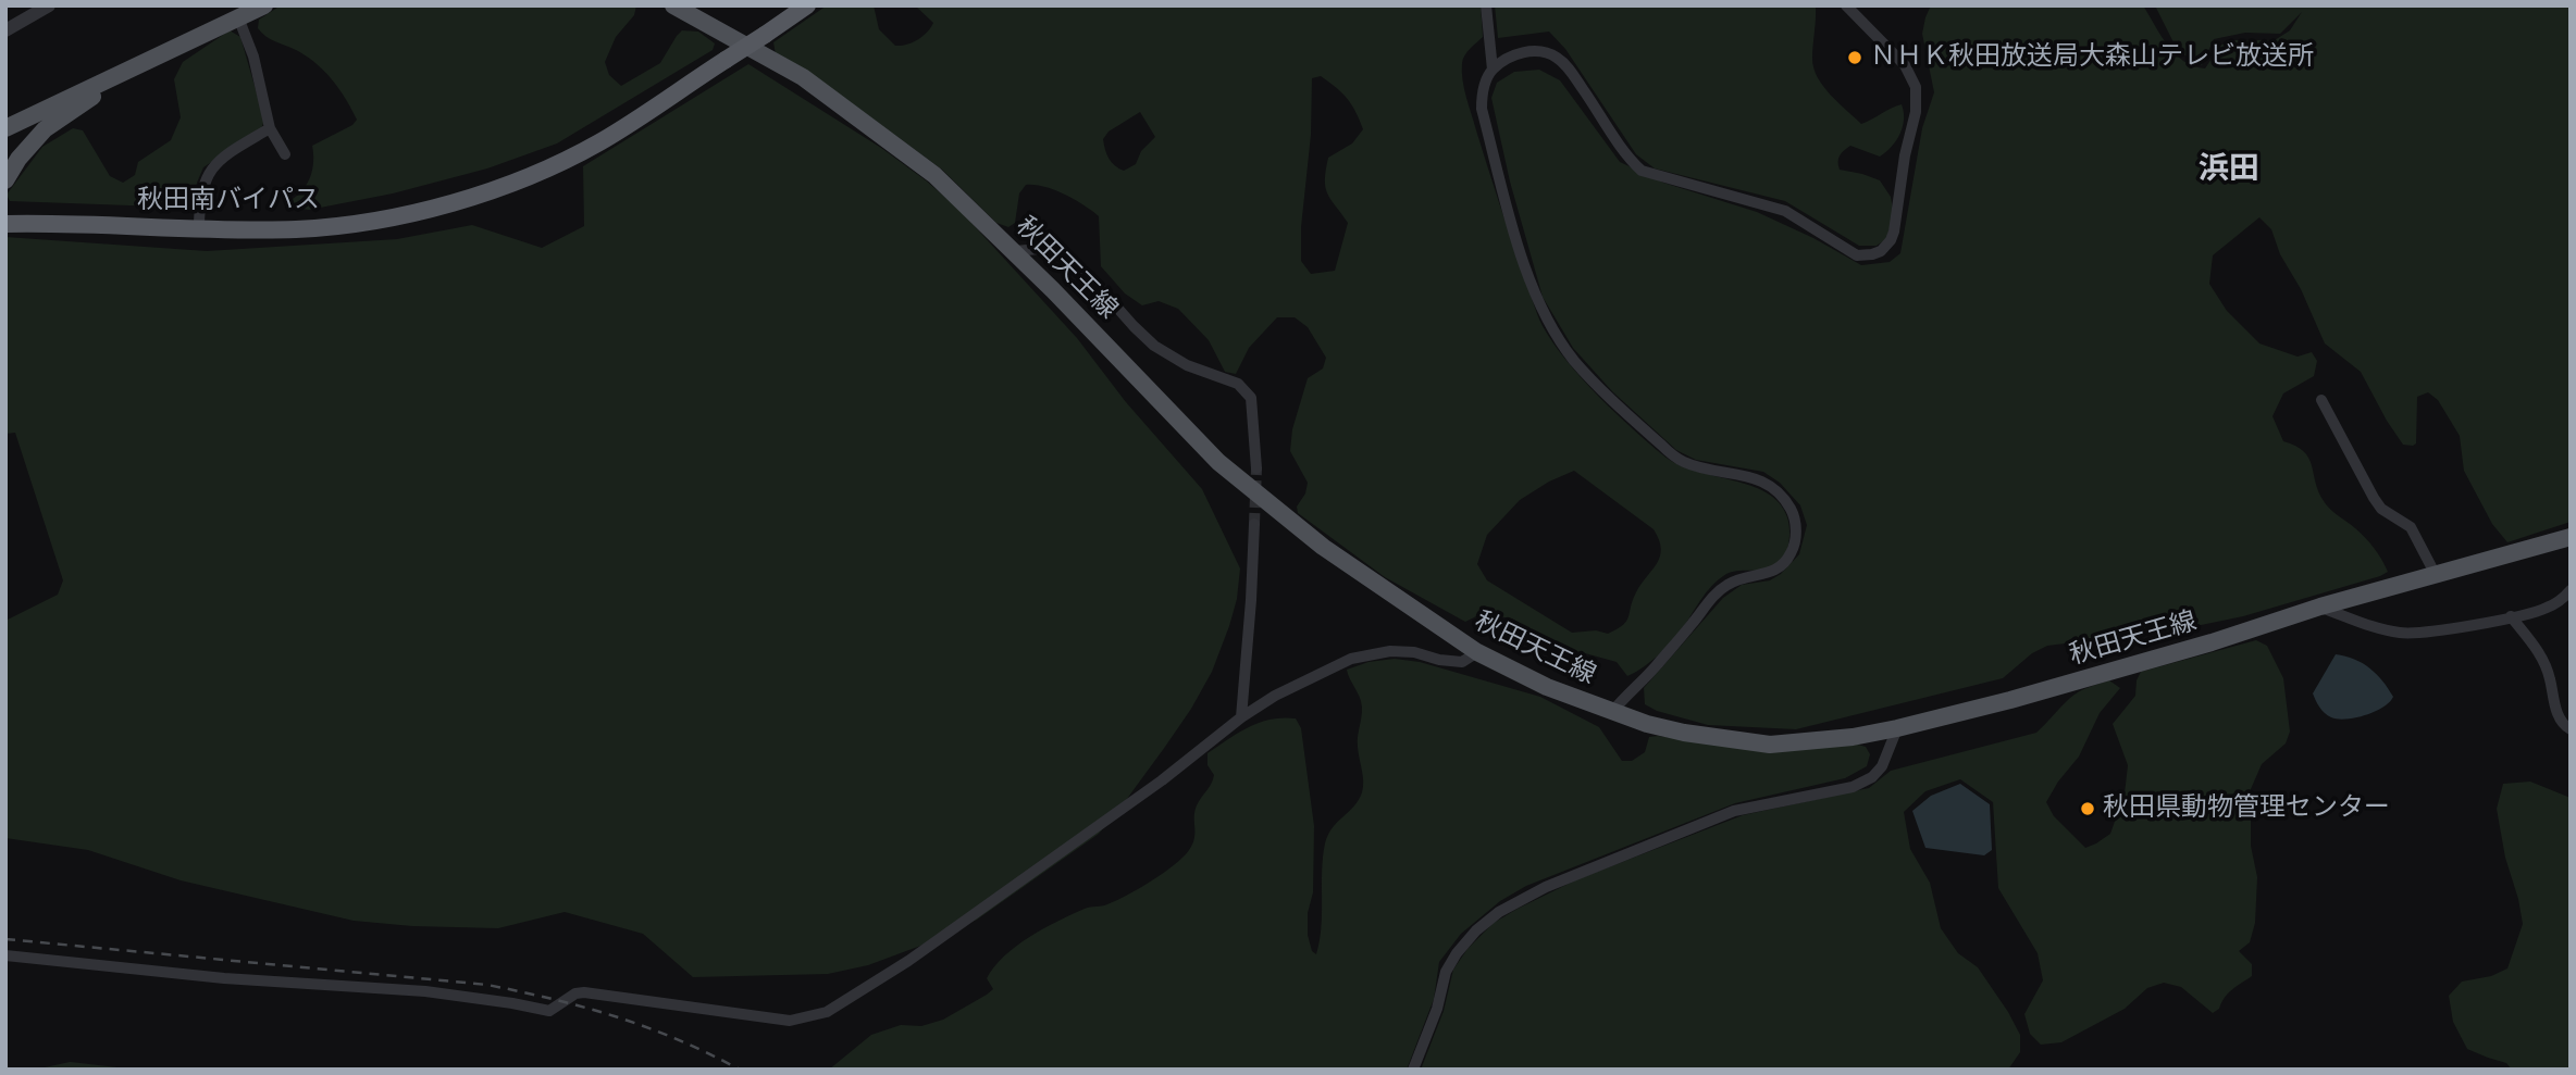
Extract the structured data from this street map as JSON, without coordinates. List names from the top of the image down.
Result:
{
  "streets": {
    "highway": ["秋田南バイパス"],
    "main road": ["秋田天王線"]
  },
  "districts": ["浜田"],
  "places": ["ＮＨＫ秋田放送局大森山テレビ放送所", "秋田県動物管理センター"]
}
